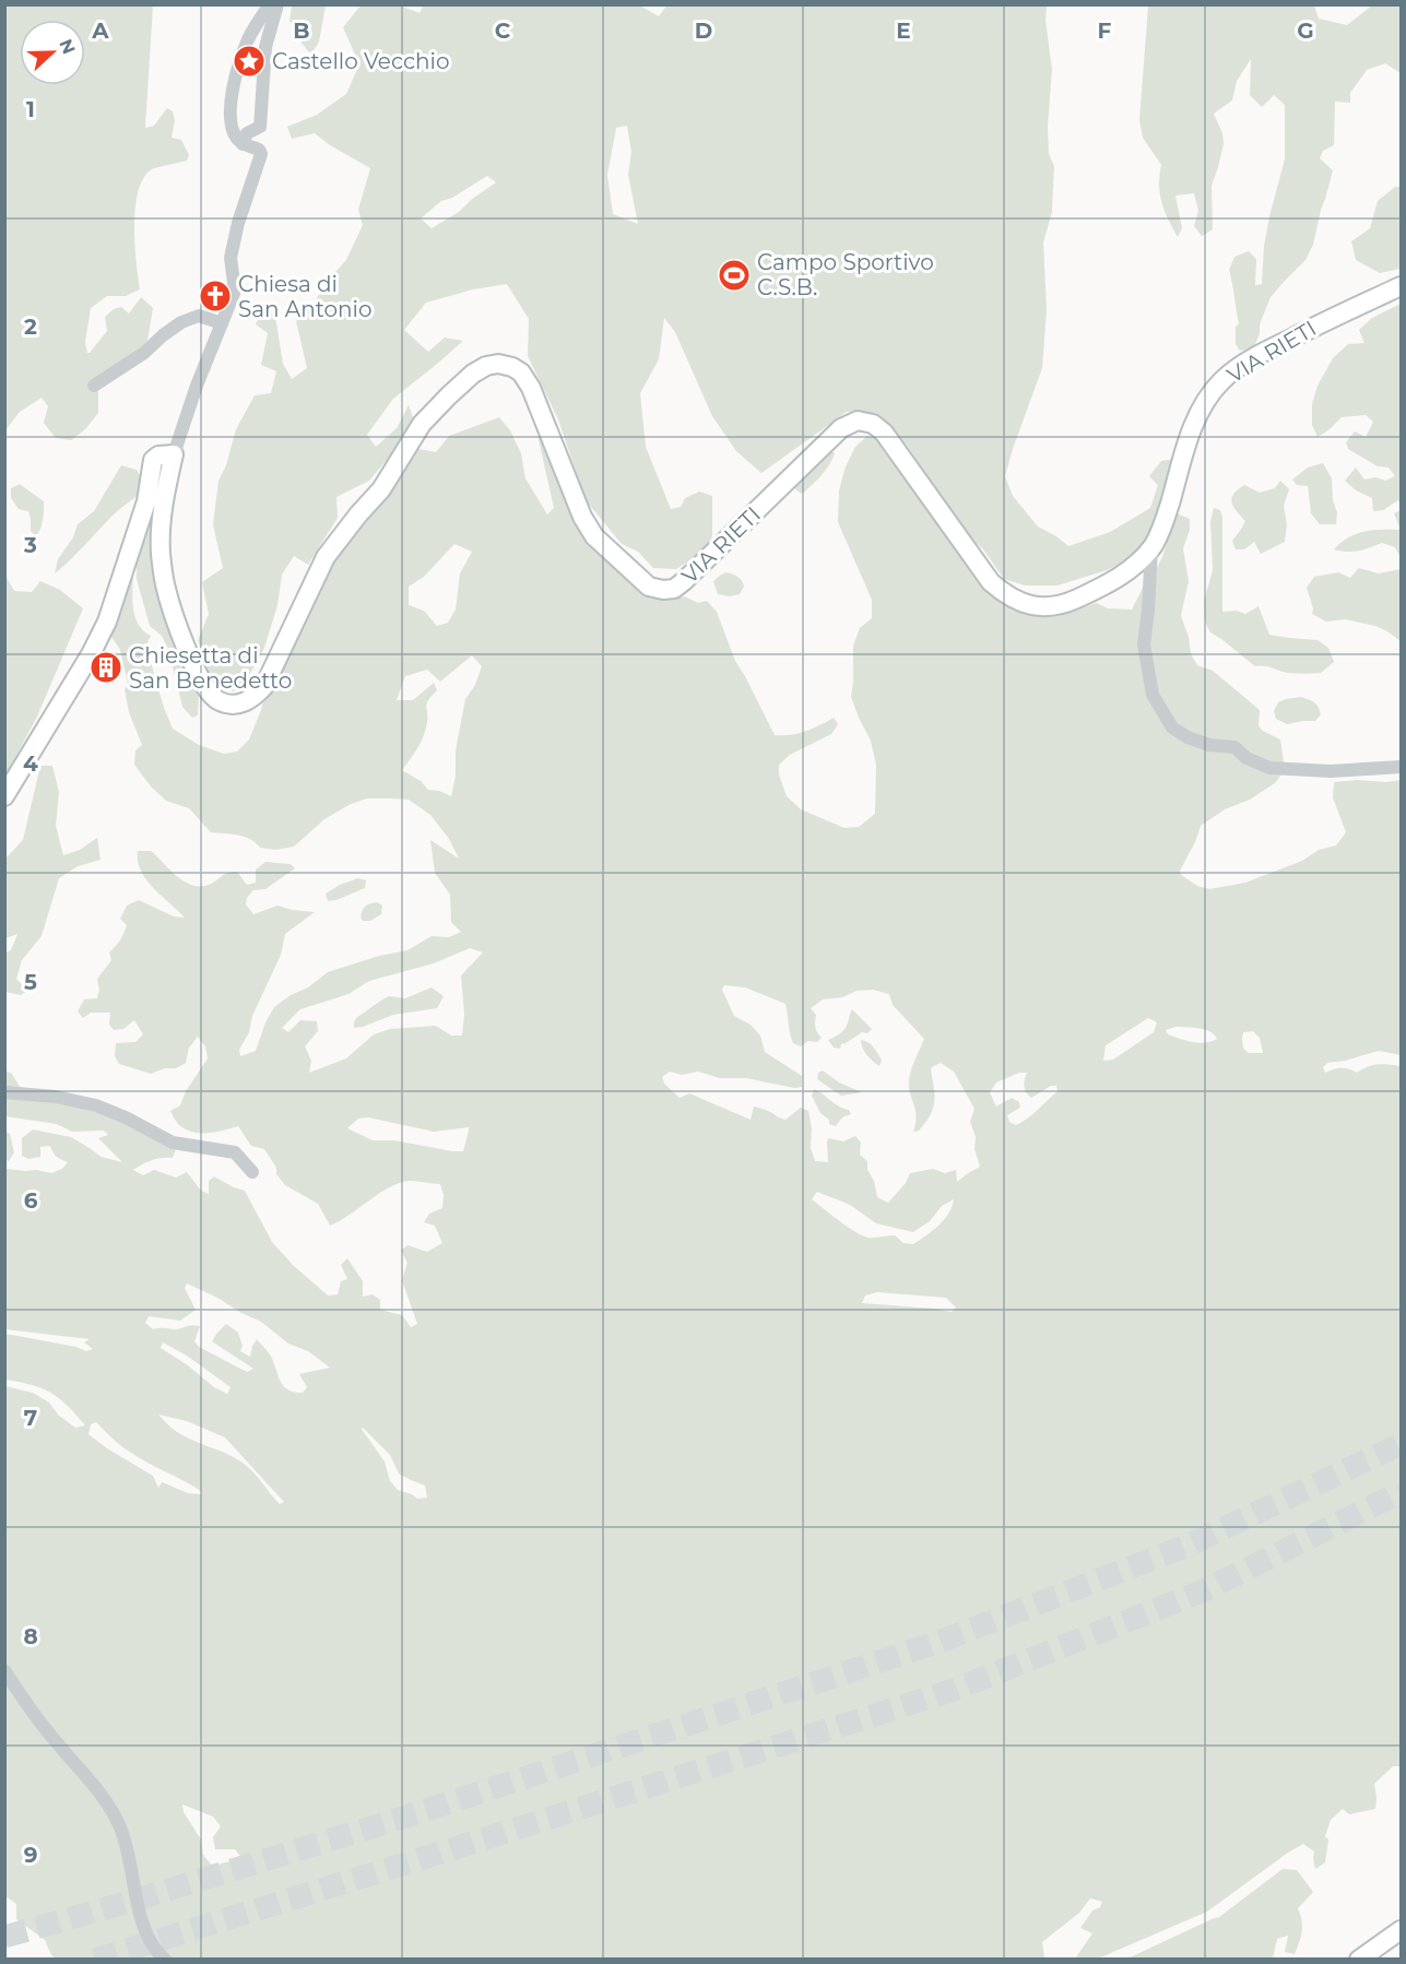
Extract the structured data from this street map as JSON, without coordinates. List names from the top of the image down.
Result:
{
  "streets": {
    "street": ["VIA RIETI"]
  },
  "places": {
    "place": ["Castello Vecchio"],
    "sports": ["Campo Sportivo C.S.B."],
    "church": ["Chiesa di San Antonio"],
    "building": ["Chiesetta di San Benedetto"]
  },
  "north": "right",
  "grid": {
    "columns": [
      "A",
      "B",
      "C",
      "D",
      "E",
      "F",
      "G"
    ],
    "rows": [
      "1",
      "2",
      "3",
      "4",
      "5",
      "6",
      "7",
      "8",
      "9"
    ]
  }
}
